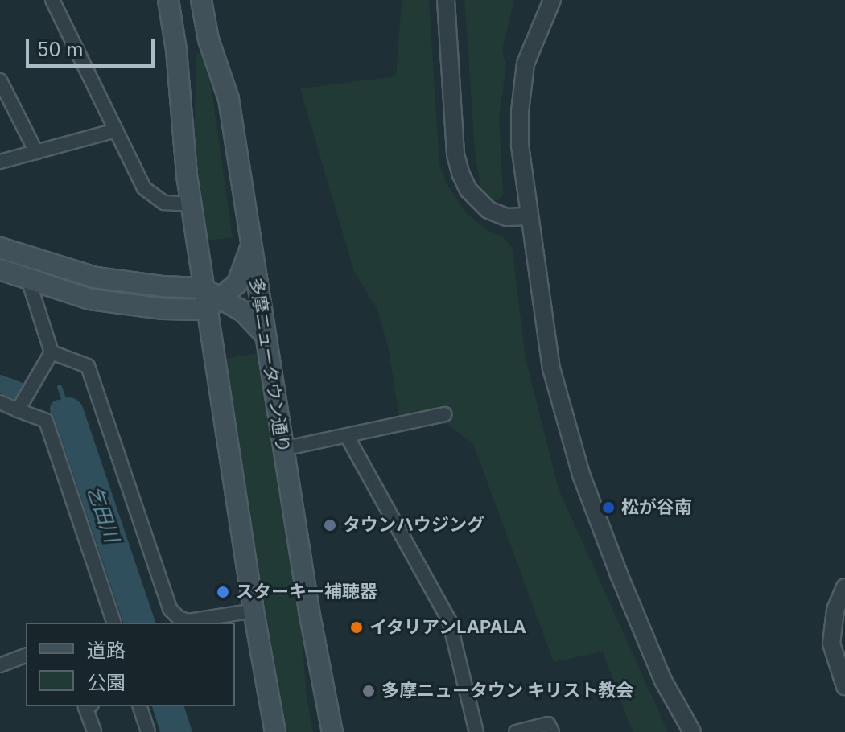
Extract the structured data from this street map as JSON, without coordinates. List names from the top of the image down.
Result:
{
  "streets": {
    "main road": ["多摩ニュータウン通り"]
  },
  "water": ["乞田川"],
  "places": [
    "松が谷南",
    "タウンハウジング",
    "スターキー補聴器",
    "イタリアンLAPALA",
    "多摩ニュータウン キリスト教会"
  ],
  "legend": ["道路", "公園"],
  "scale_bar": "50 m"
}
